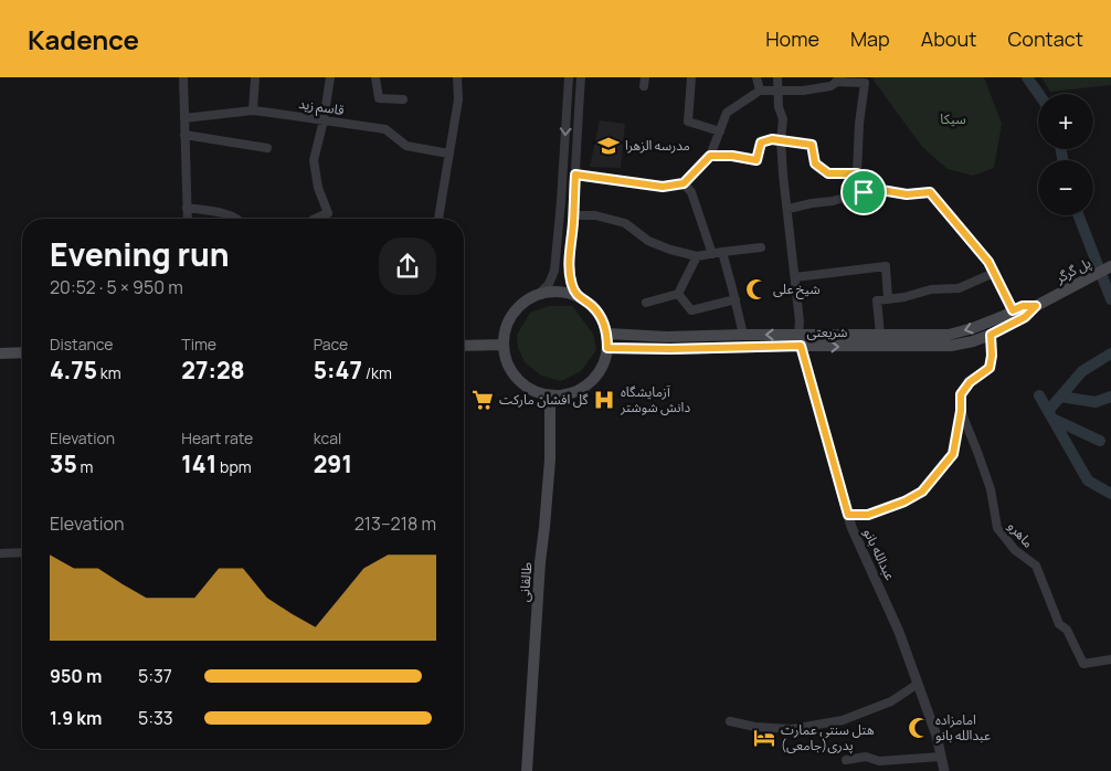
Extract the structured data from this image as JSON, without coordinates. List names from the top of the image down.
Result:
{
  "streets": {
    "main road": ["پل گرگر", "شریعتی", "طالقانی"],
    "street": ["قاسم زید", "ماهرو", "عبدالله بانو"]
  },
  "crossings": [
    ["پل گرگر", "شریعتی"],
    ["شریعتی", "عبدالله بانو"],
    ["شریعتی", "طالقانی"]
  ],
  "parks": ["سیکا"],
  "places": {
    "school or university": ["مدرسه الزهرا"],
    "mosque": ["شیخ علی", "امامزاده عبدالله بانو"],
    "supermarket": ["گل افشان مارکت"],
    "hospital": ["آزمایشگاه دانش شوشتر"],
    "hotel": ["هتل سنتی عمارت پدری(جامعی)"]
  },
  "page": {
    "header": "Kadence",
    "nav": [
      "Home",
      "Map",
      "About",
      "Contact"
    ],
    "map_buttons": ["+", "−"],
    "heading": ["Evening run", "20:52 · 5 × 950 m"],
    "stats": [
      ["Distance", "4.75 km"],
      ["Time", "27:28"],
      ["Pace", "5:47 /km"],
      ["Elevation", "35 m"],
      ["Heart rate", "141 bpm"],
      ["kcal", "291"]
    ],
    "chart": ["Elevation", "213–218 m"],
    "list": [
      {
        "name": "950 m",
        "note": "5:37"
      },
      {
        "name": "1.9 km",
        "note": "5:33"
      }
    ]
  }
}
